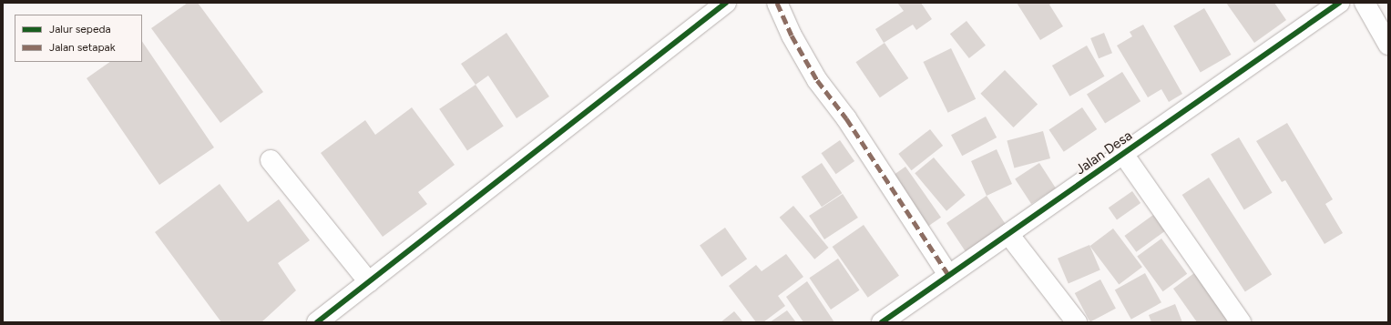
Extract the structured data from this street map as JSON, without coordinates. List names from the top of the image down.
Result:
{
  "streets": {
    "street": ["Jalan Desa"]
  },
  "legend": ["Jalur sepeda", "Jalan setapak"]
}
